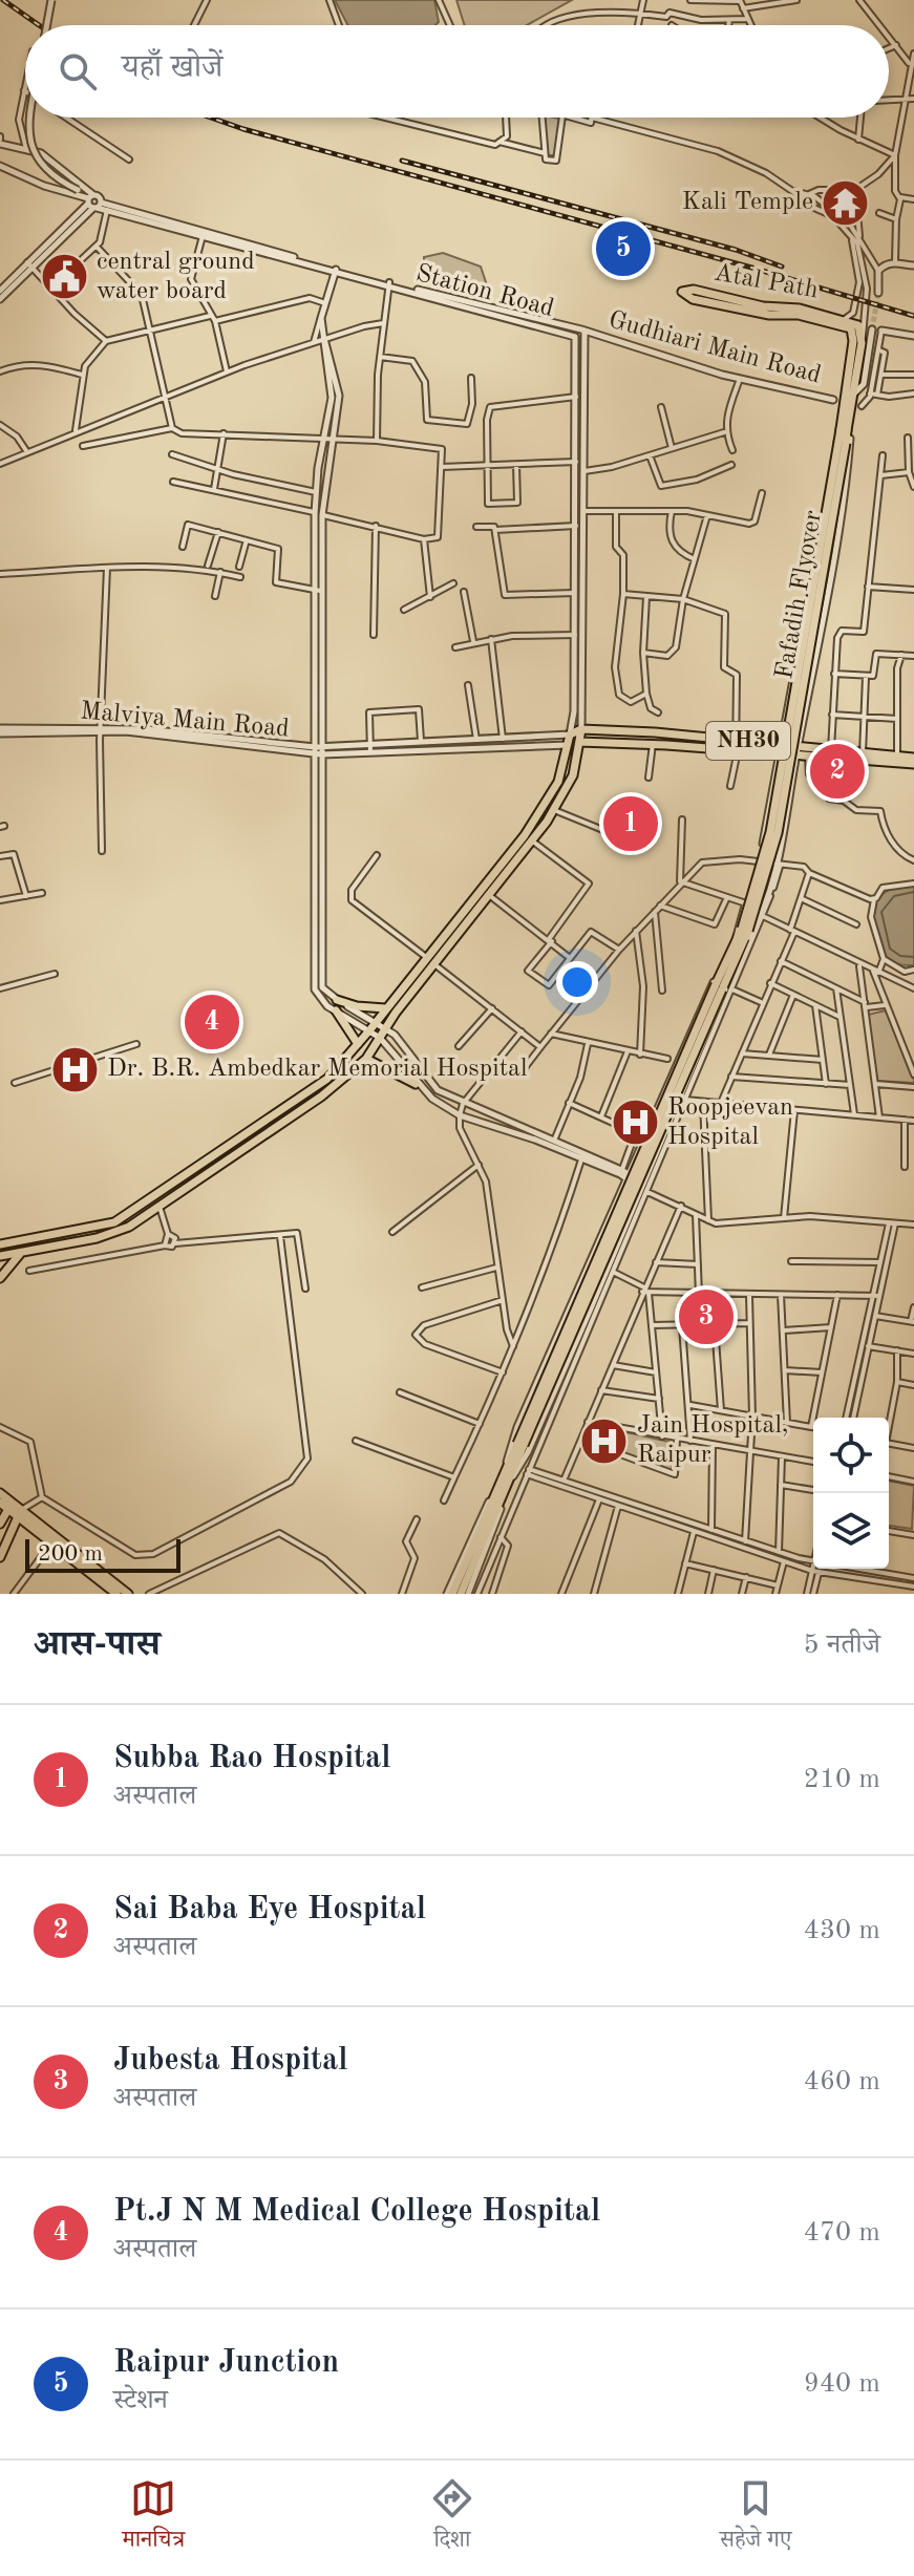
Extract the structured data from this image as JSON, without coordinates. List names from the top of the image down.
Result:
{
  "streets": {
    "main road": [
      "Atal Path",
      "Fafadih Flyover",
      "Malviya Main Road",
      "NH30"
    ],
    "street": ["Station Road", "Gudhiari Main Road"]
  },
  "crossings": [
    ["Atal Path", "Fafadih Flyover"],
    ["Station Road", "Gudhiari Main Road"],
    ["Station Road", "Malviya Main Road"],
    ["Station Road", "NH30"],
    ["Malviya Main Road", "NH30"]
  ],
  "places": {
    "temple": ["Kali Temple"],
    "public building": ["central ground water board"],
    "hospital": ["Dr. B.R. Ambedkar Memorial Hospital", "Roopjeevan Hospital", "Jain Hospital, Raipur"]
  },
  "scale_bar": "200 m",
  "page": {
    "search": "यहाँ खोजें",
    "pins": [
      "5",
      "2",
      "1",
      "4",
      "3"
    ],
    "scale": "200 m",
    "heading": ["आस-पास", "5 नतीजे"],
    "list": [
      {
        "mark": "1",
        "name": "Subba Rao Hospital",
        "note": "अस्पताल",
        "value": "210 m"
      },
      {
        "mark": "2",
        "name": "Sai Baba Eye Hospital",
        "note": "अस्पताल",
        "value": "430 m"
      },
      {
        "mark": "3",
        "name": "Jubesta Hospital",
        "note": "अस्पताल",
        "value": "460 m"
      },
      {
        "mark": "4",
        "name": "Pt.J N M Medical College Hospital",
        "note": "अस्पताल",
        "value": "470 m"
      },
      {
        "mark": "5",
        "name": "Raipur Junction",
        "note": "स्टेशन",
        "value": "940 m"
      }
    ],
    "nav": ["मानचित्र", "दिशा", "सहेजे गए"]
  }
}
